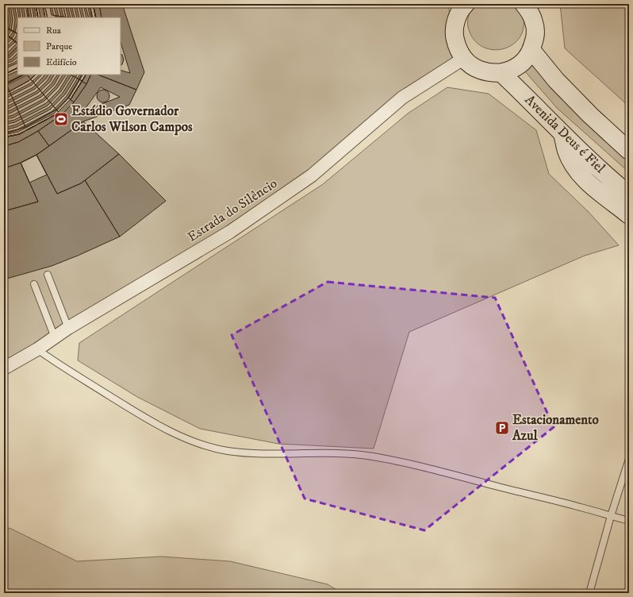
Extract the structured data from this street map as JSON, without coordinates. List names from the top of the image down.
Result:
{
  "streets": {
    "main road": ["Avenida Deus é Fiel"],
    "street": ["Estrada do Silêncio"]
  },
  "places": {
    "sports": ["Estádio Governador Carlos Wilson Campos"],
    "parking": ["Estacionamento Azul"]
  },
  "legend": ["Rua", "Parque", "Edifício"]
}
